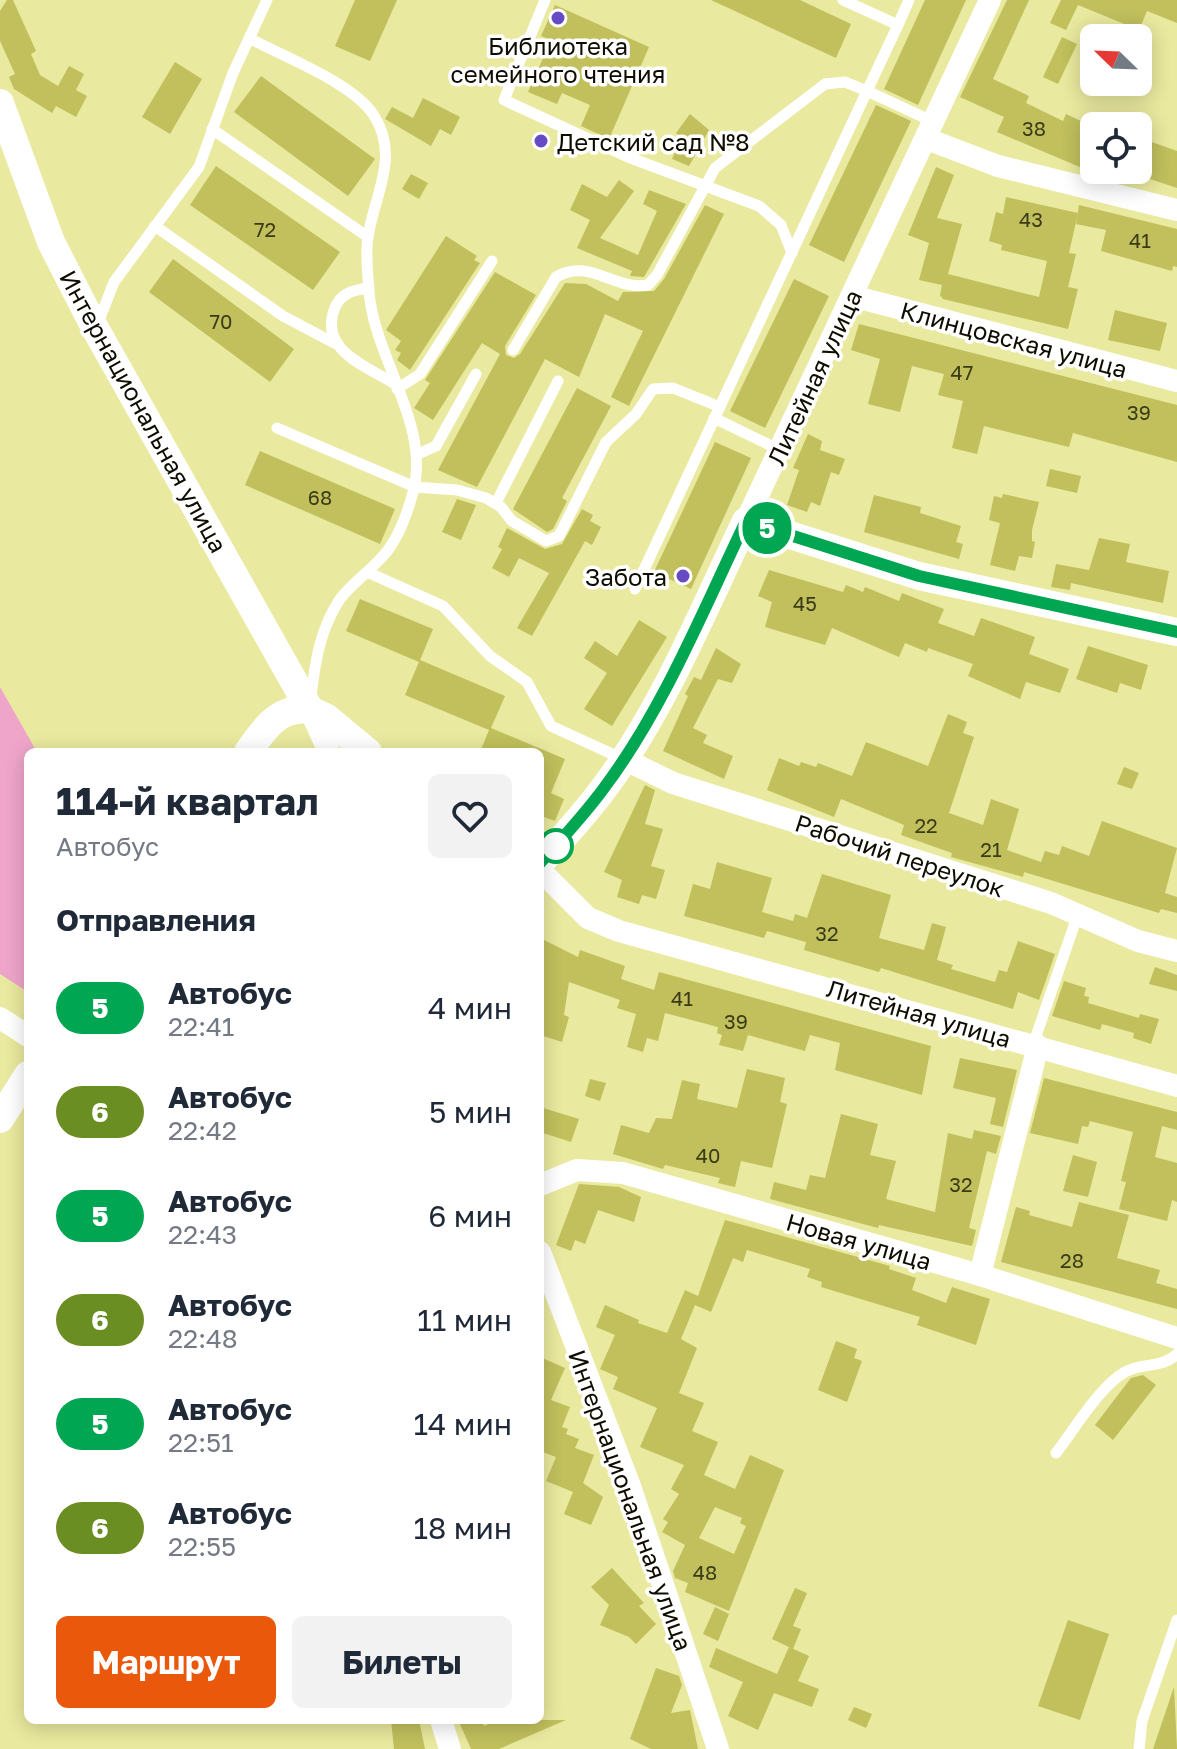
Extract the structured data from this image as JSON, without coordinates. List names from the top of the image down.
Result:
{
  "streets": {
    "street": [
      "Клинцовская улица",
      "Литейная улица",
      "Интернациональная улица",
      "Рабочий переулок",
      "Новая улица"
    ]
  },
  "crossings": [
    ["Клинцовская улица", "Литейная улица"],
    ["Литейная улица", "Рабочий переулок"]
  ],
  "places": ["Библиотека семейного чтения", "Детский сад №8", "Забота"],
  "lines": ["bus line 5"],
  "house_numbers": [
    "38",
    "43",
    "72",
    "41",
    "70",
    "47",
    "39",
    "68",
    "45",
    "22",
    "21",
    "32",
    "41",
    "39",
    "40",
    "32",
    "28",
    "48"
  ],
  "north": "top left",
  "page": {
    "on_map": "5",
    "heading": [
      ["114-й квартал", "Автобус"],
      "Отправления"
    ],
    "list": [
      {
        "mark": "5",
        "name": "Автобус",
        "note": "22:41",
        "value": "4 мин"
      },
      {
        "mark": "6",
        "name": "Автобус",
        "note": "22:42",
        "value": "5 мин"
      },
      {
        "mark": "5",
        "name": "Автобус",
        "note": "22:43",
        "value": "6 мин"
      },
      {
        "mark": "6",
        "name": "Автобус",
        "note": "22:48",
        "value": "11 мин"
      },
      {
        "mark": "5",
        "name": "Автобус",
        "note": "22:51",
        "value": "14 мин"
      },
      {
        "mark": "6",
        "name": "Автобус",
        "note": "22:55",
        "value": "18 мин"
      }
    ],
    "buttons": ["Маршрут", "Билеты"]
  }
}
